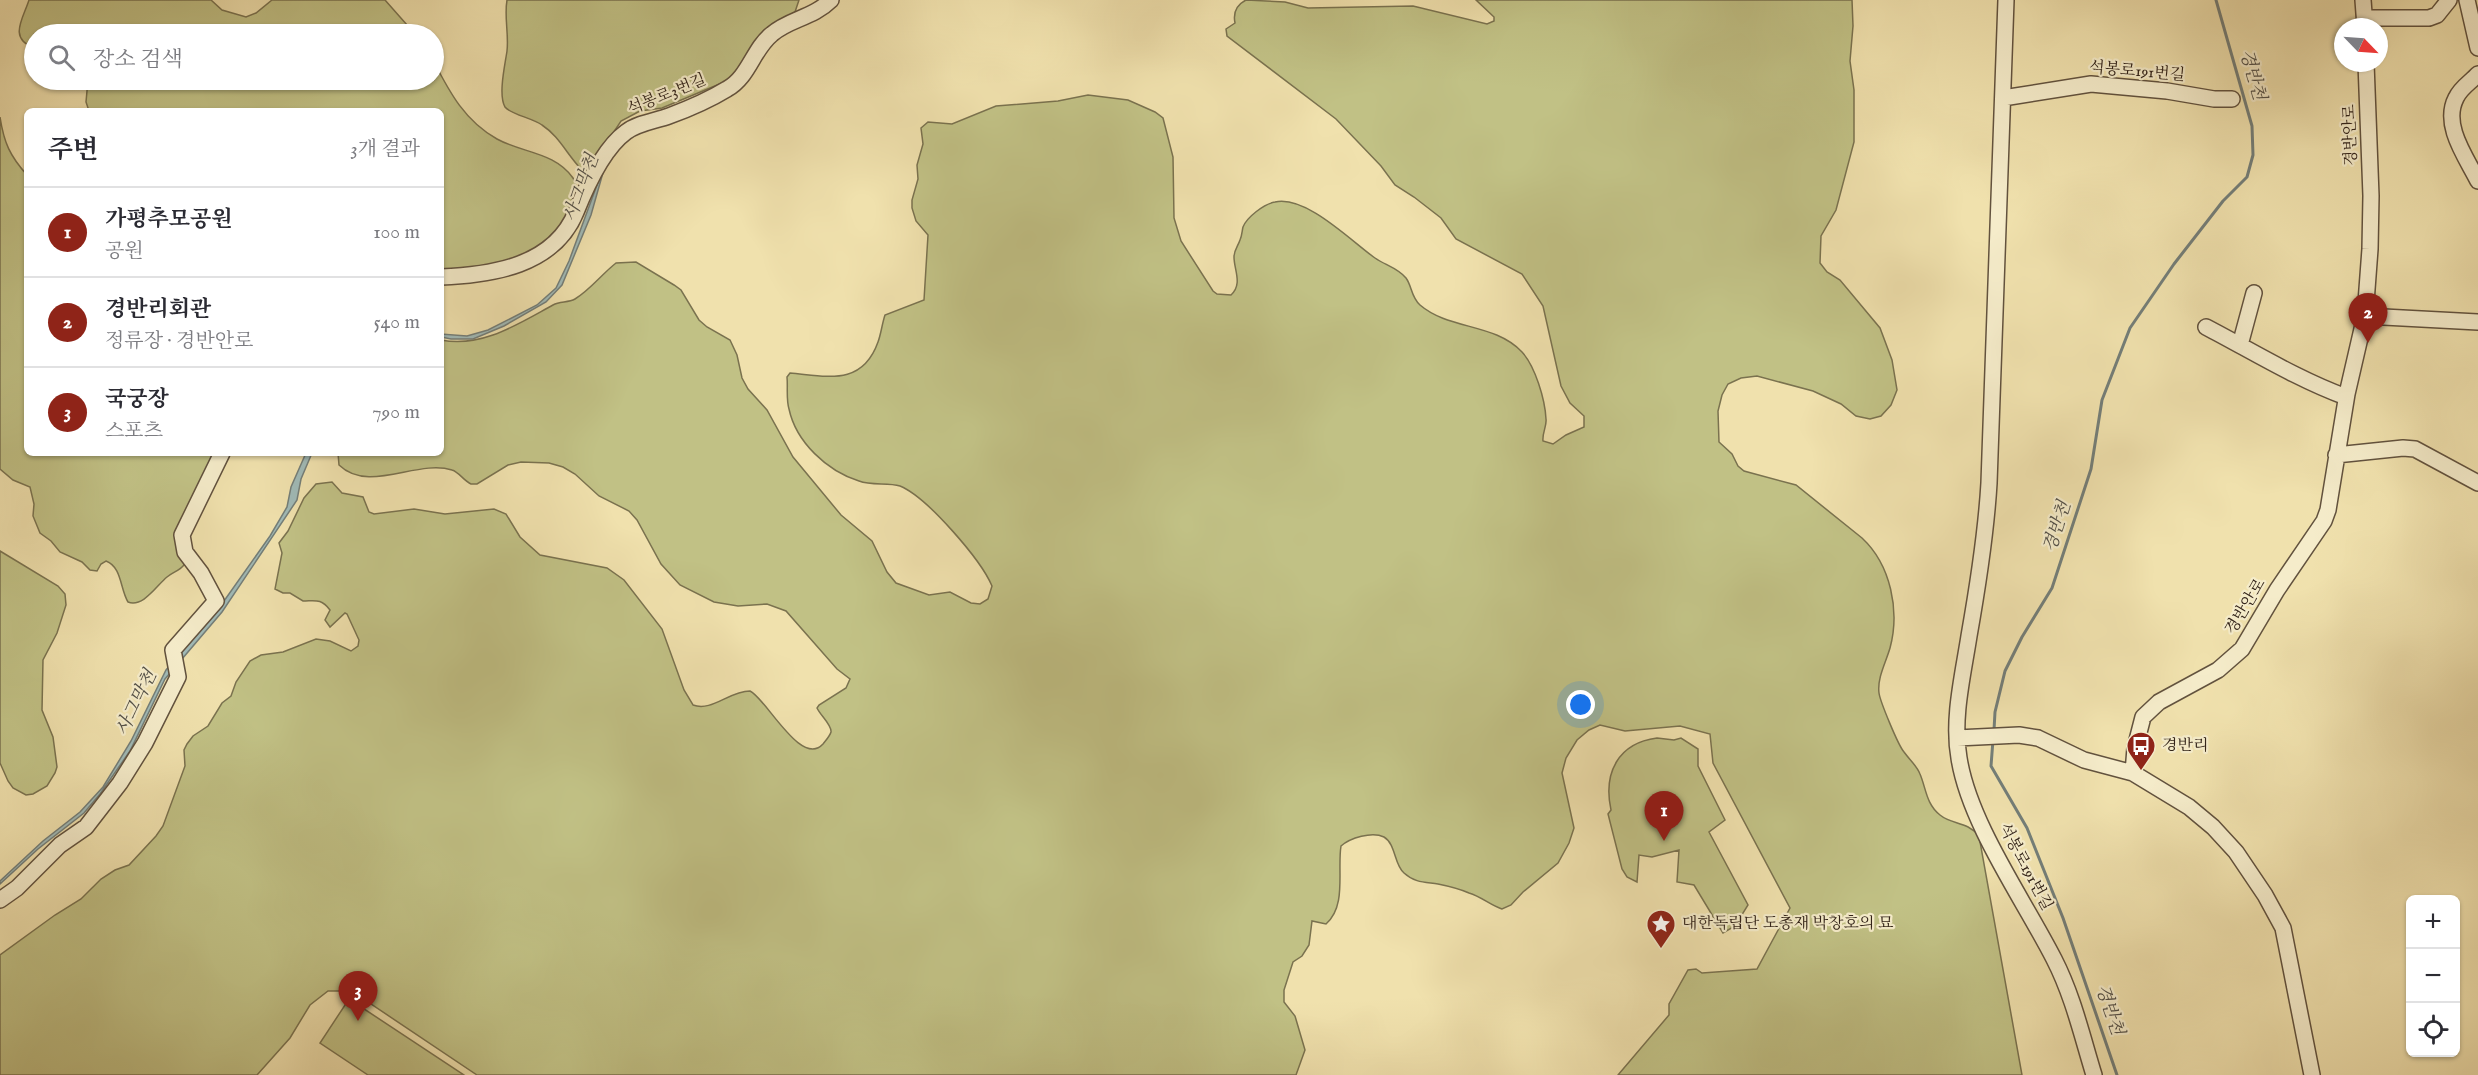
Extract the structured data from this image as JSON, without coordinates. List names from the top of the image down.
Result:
{
  "streets": {
    "street": ["석봉로191번길", "석봉로3번길", "경반안로"]
  },
  "water": ["경반천", "사그막천"],
  "places": {
    "bus stop": ["경반리"],
    "place": ["대한독립단 도총재 박창호의 묘"]
  },
  "north": "bottom right",
  "page": {
    "search": "장소 검색",
    "heading": ["주변", "3개 결과"],
    "list": [
      {
        "mark": "1",
        "name": "가평추모공원",
        "note": "공원",
        "value": "100 m"
      },
      {
        "mark": "2",
        "name": "경반리회관",
        "note": "정류장 · 경반안로",
        "value": "540 m"
      },
      {
        "mark": "3",
        "name": "국궁장",
        "note": "스포츠",
        "value": "790 m"
      }
    ],
    "pins": ["2", "1", "3"],
    "map_buttons": ["+", "−"]
  }
}
